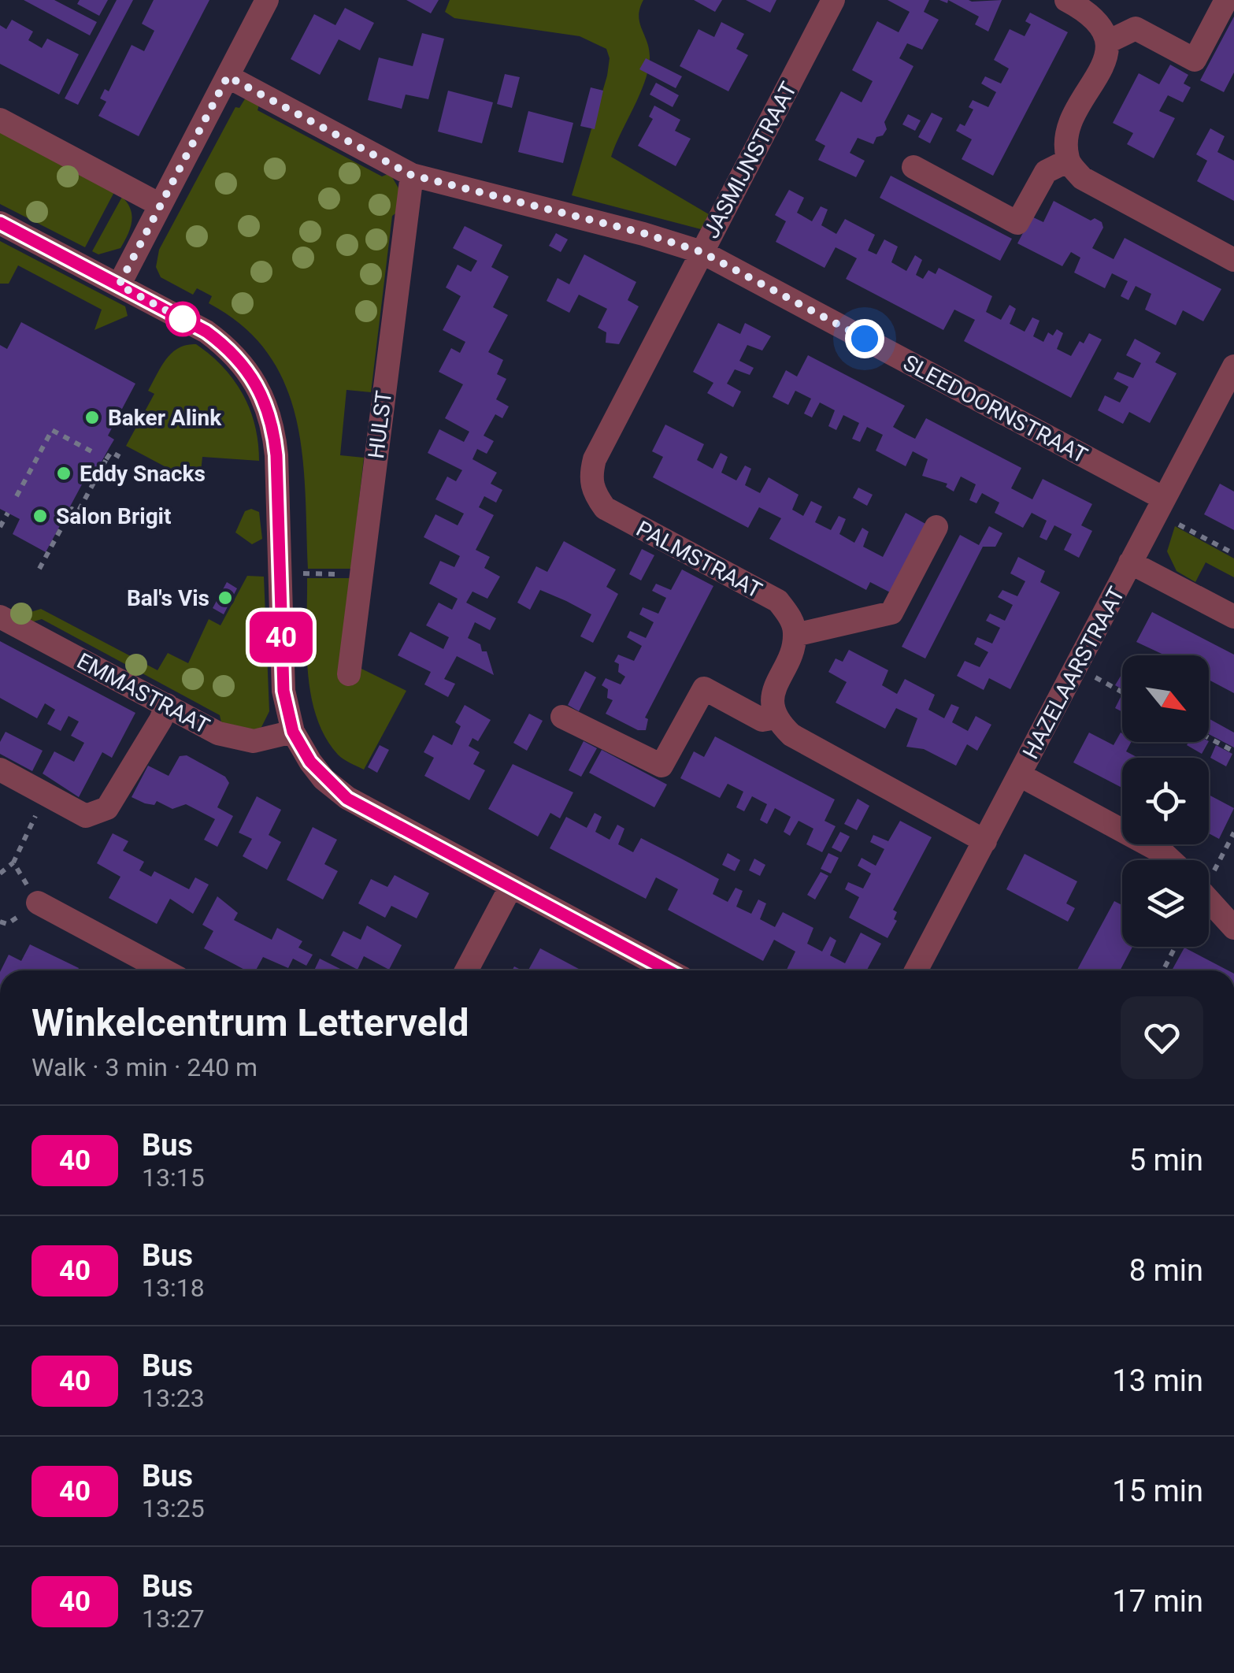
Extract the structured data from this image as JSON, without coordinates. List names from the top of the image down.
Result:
{
  "streets": {
    "street": [
      "JASMIJNSTRAAT",
      "SLEEDOORNSTRAAT",
      "HULST",
      "PALMSTRAAT",
      "HAZELAARSTRAAT",
      "EMMASTRAAT"
    ]
  },
  "crossings": [
    ["JASMIJNSTRAAT", "SLEEDOORNSTRAAT"],
    ["JASMIJNSTRAAT", "PALMSTRAAT"],
    ["SLEEDOORNSTRAAT", "HULST"],
    ["SLEEDOORNSTRAAT", "HAZELAARSTRAAT"]
  ],
  "places": [
    "Baker Alink",
    "Eddy Snacks",
    "Salon Brigit",
    "Bal's Vis"
  ],
  "lines": ["bus line 40"],
  "north": "bottom right",
  "page": {
    "on_map": "40",
    "heading": ["Winkelcentrum Letterveld", "Walk · 3 min · 240 m"],
    "list": [
      {
        "mark": "40",
        "name": "Bus",
        "note": "13:15",
        "value": "5 min"
      },
      {
        "mark": "40",
        "name": "Bus",
        "note": "13:18",
        "value": "8 min"
      },
      {
        "mark": "40",
        "name": "Bus",
        "note": "13:23",
        "value": "13 min"
      },
      {
        "mark": "40",
        "name": "Bus",
        "note": "13:25",
        "value": "15 min"
      },
      {
        "mark": "40",
        "name": "Bus",
        "note": "13:27",
        "value": "17 min"
      }
    ]
  }
}
